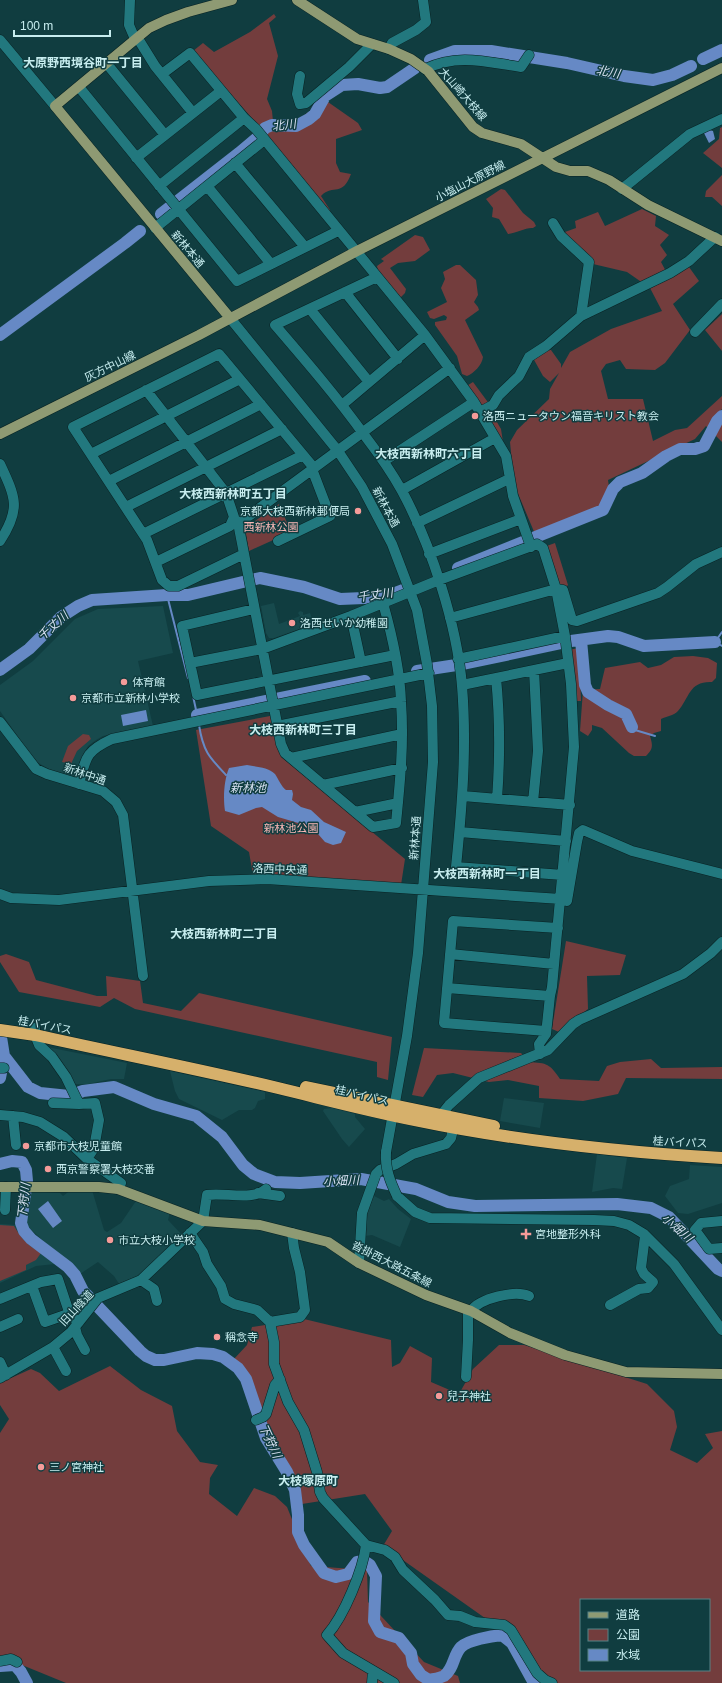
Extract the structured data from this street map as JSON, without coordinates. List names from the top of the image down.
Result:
{
  "streets": {
    "highway": ["桂バイパス"],
    "main road": [
      "大山崎大枝線",
      "小塩山大原野線",
      "新林本通",
      "灰方中山線",
      "沓掛西大路五条線"
    ],
    "street": ["新林中通", "洛西中央通", "旧山陰道"]
  },
  "crossings": [
    ["大山崎大枝線", "小塩山大原野線"],
    ["小塩山大原野線", "新林本通"],
    ["小塩山大原野線", "灰方中山線"],
    ["新林本通", "灰方中山線"],
    ["新林本通", "洛西中央通"],
    ["新林本通", "桂バイパス"],
    ["新林中通", "洛西中央通"],
    ["沓掛西大路五条線", "旧山陰道"]
  ],
  "districts": [
    "大原野西境谷町一丁目",
    "大枝西新林町六丁目",
    "大枝西新林町五丁目",
    "大枝西新林町三丁目",
    "大枝西新林町一丁目",
    "大枝西新林町二丁目",
    "大枝塚原町"
  ],
  "water": [
    "北川",
    "千丈川",
    "新林池",
    "小畑川",
    "下狩川"
  ],
  "parks": ["西新林公園", "新林池公園"],
  "places": {
    "other": [
      "洛西ニュータウン福音キリスト教会",
      "京都大枝西新林郵便局",
      "洛西せいか幼稚園",
      "体育館",
      "京都市立新林小学校",
      "京都市大枝児童館",
      "西京警察署大枝交番",
      "市立大枝小学校",
      "稱念寺",
      "兒子神社",
      "三ノ宮神社"
    ],
    "health": ["宮地整形外科"]
  },
  "legend": ["道路", "公園", "水域"],
  "scale_bar": "100 m"
}
